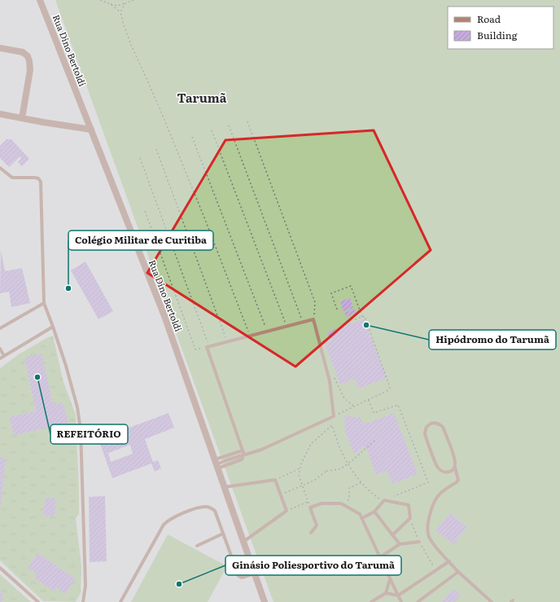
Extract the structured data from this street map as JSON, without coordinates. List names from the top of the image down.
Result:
{
  "streets": {
    "street": ["Rua Dino Bertoldi"]
  },
  "districts": ["Tarumã"],
  "places": [
    "Colégio Militar de Curitiba",
    "Hipódromo do Tarumã",
    "REFEITÓRIO",
    "Ginásio Poliesportivo do Tarumã"
  ],
  "legend": ["Road", "Building"]
}
